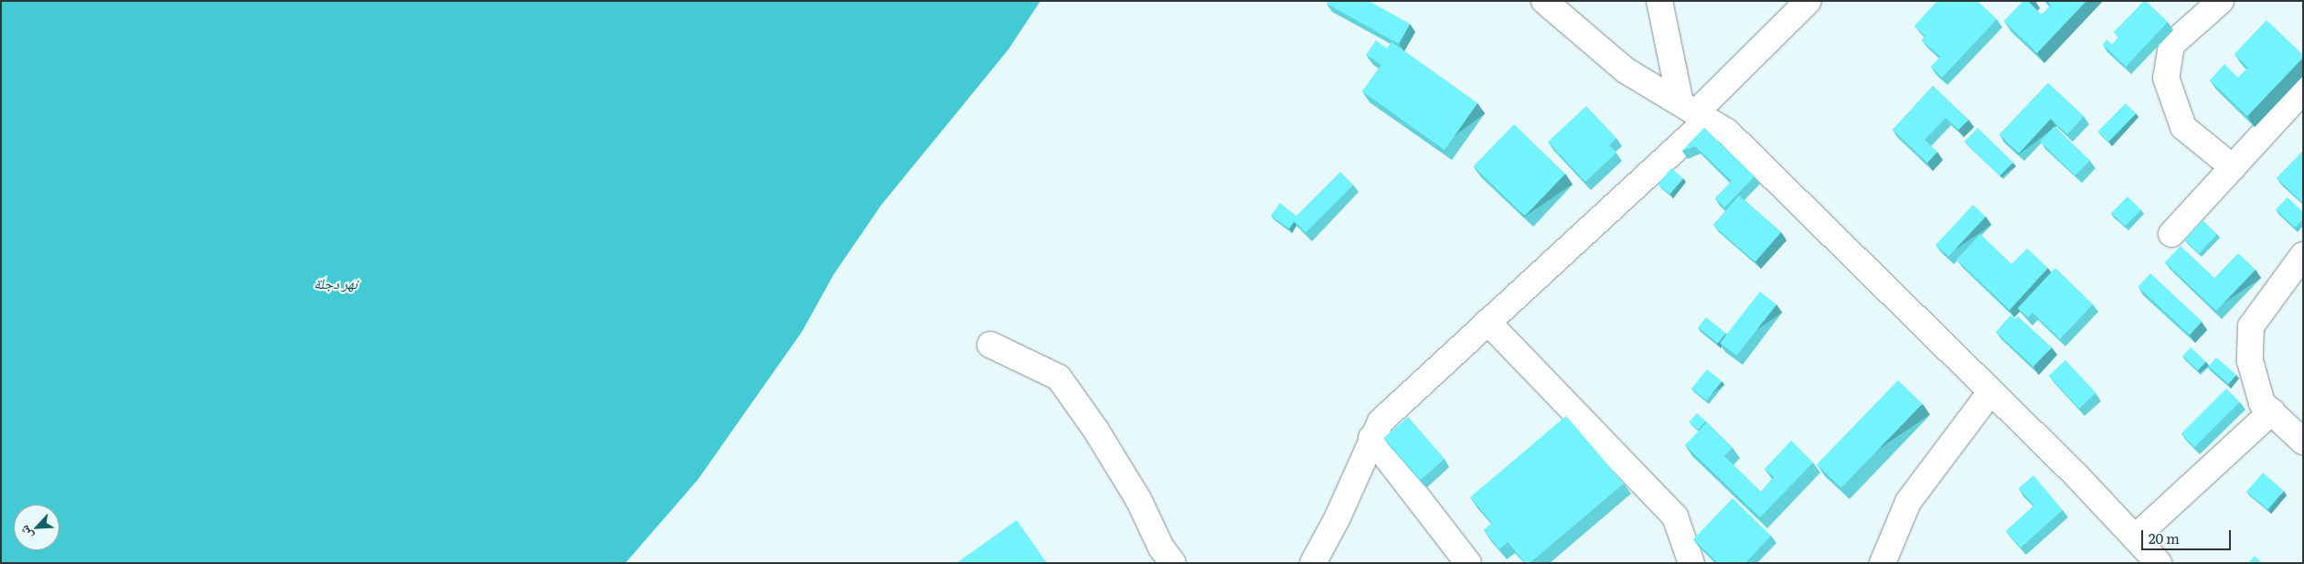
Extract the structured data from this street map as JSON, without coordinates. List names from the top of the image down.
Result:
{
  "water": ["نهر دجلة"],
  "scale_bar": "20 m",
  "north": "bottom left"
}
